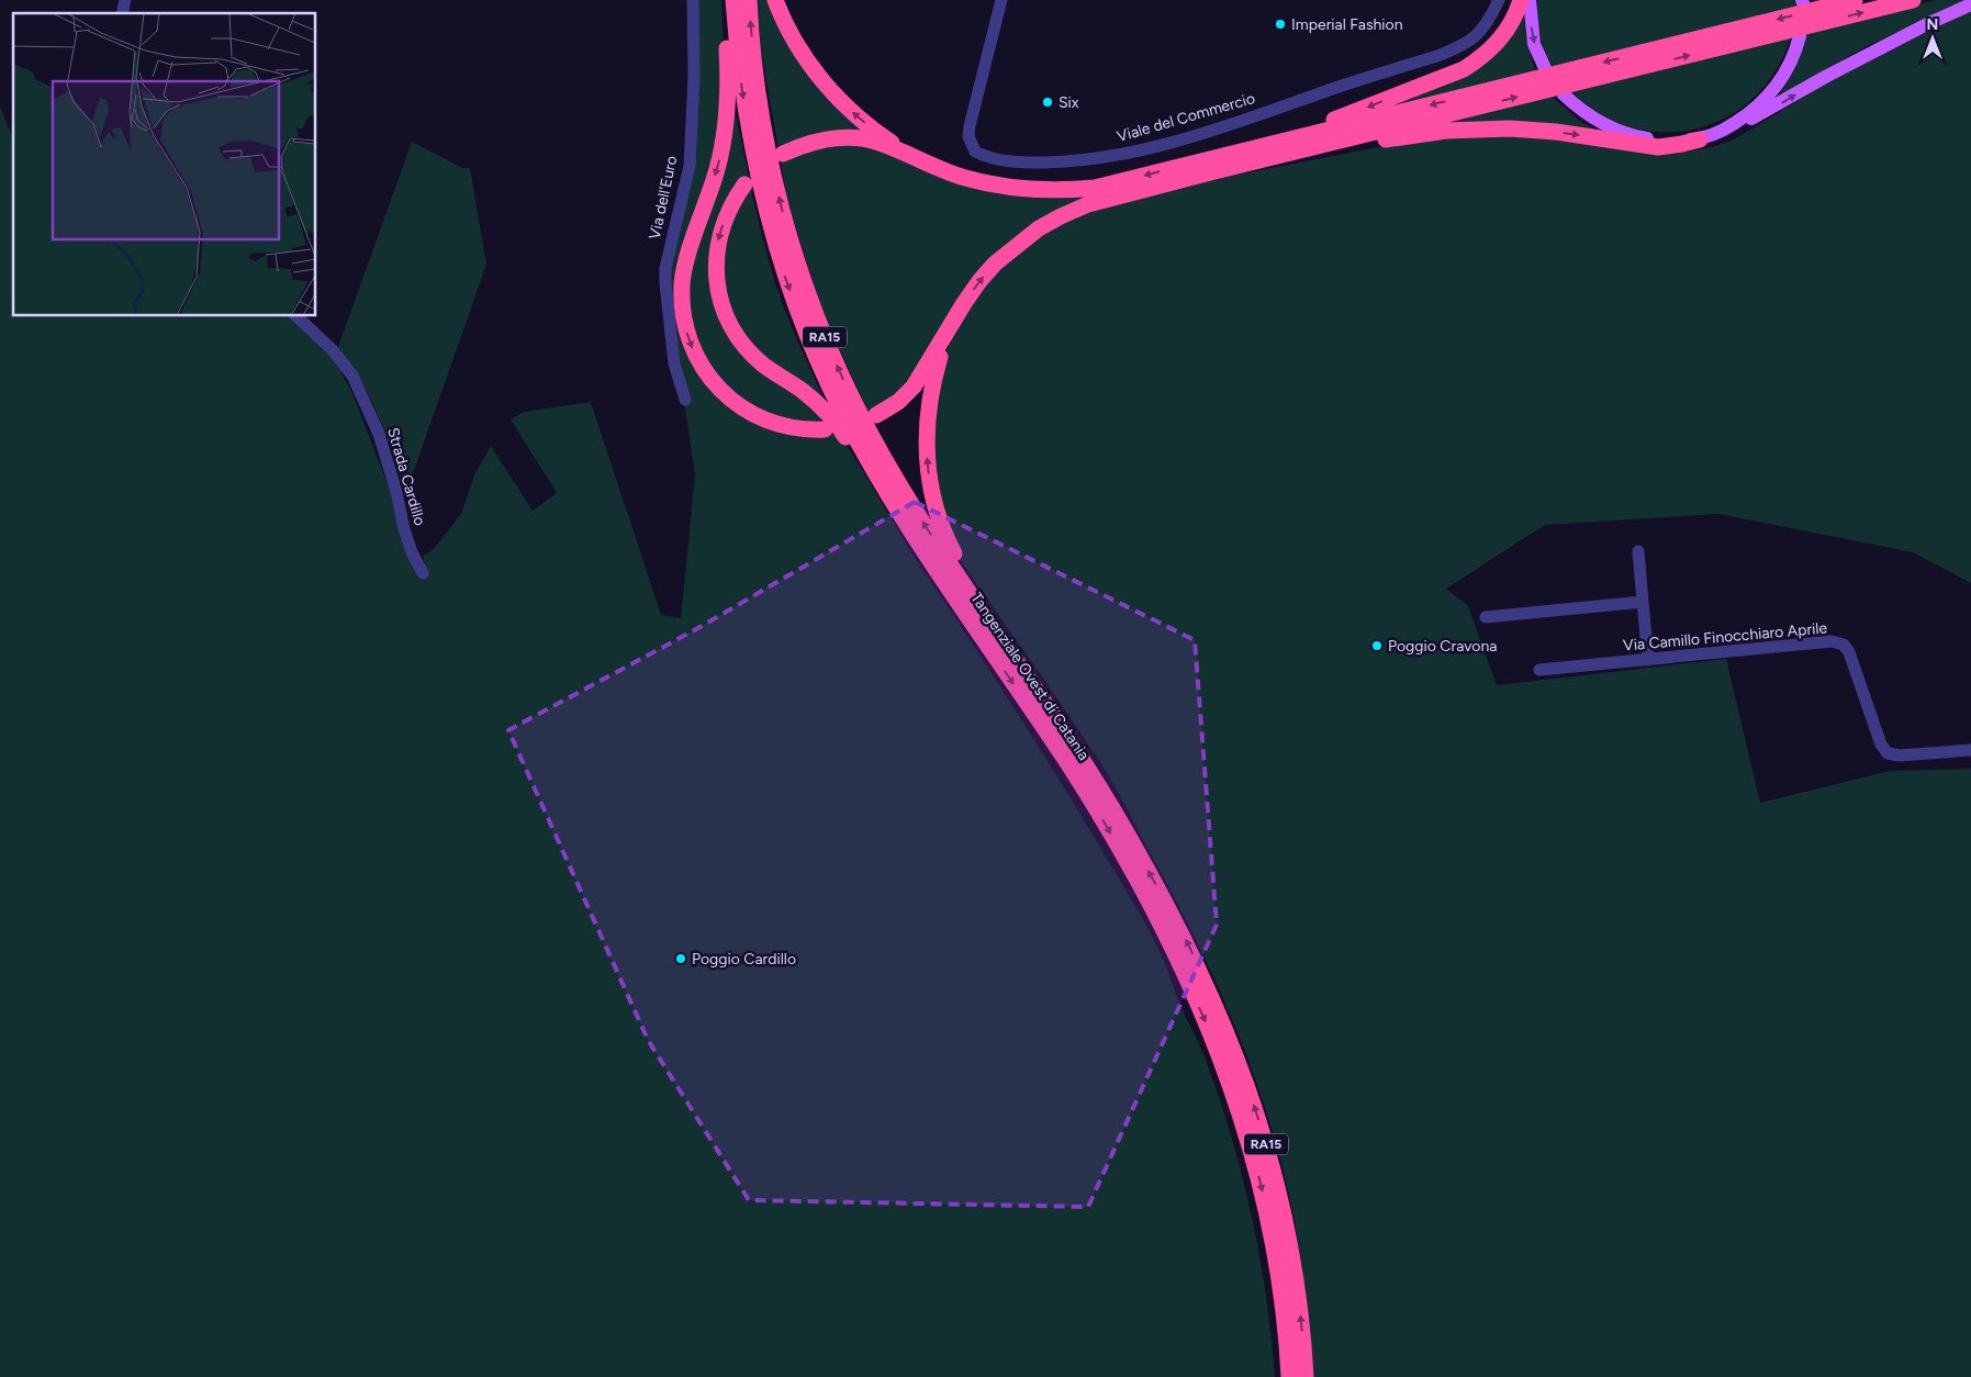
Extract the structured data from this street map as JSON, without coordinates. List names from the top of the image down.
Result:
{
  "streets": {
    "highway": ["RA15", "Tangenziale Ovest di Catania"],
    "street": [
      "Viale del Commercio",
      "Via dell'Euro",
      "Strada Cardillo",
      "Via Camillo Finocchiaro Aprile"
    ]
  },
  "places": [
    "Imperial Fashion",
    "Six",
    "Poggio Cravona",
    "Poggio Cardillo"
  ],
  "north": "top"
}
